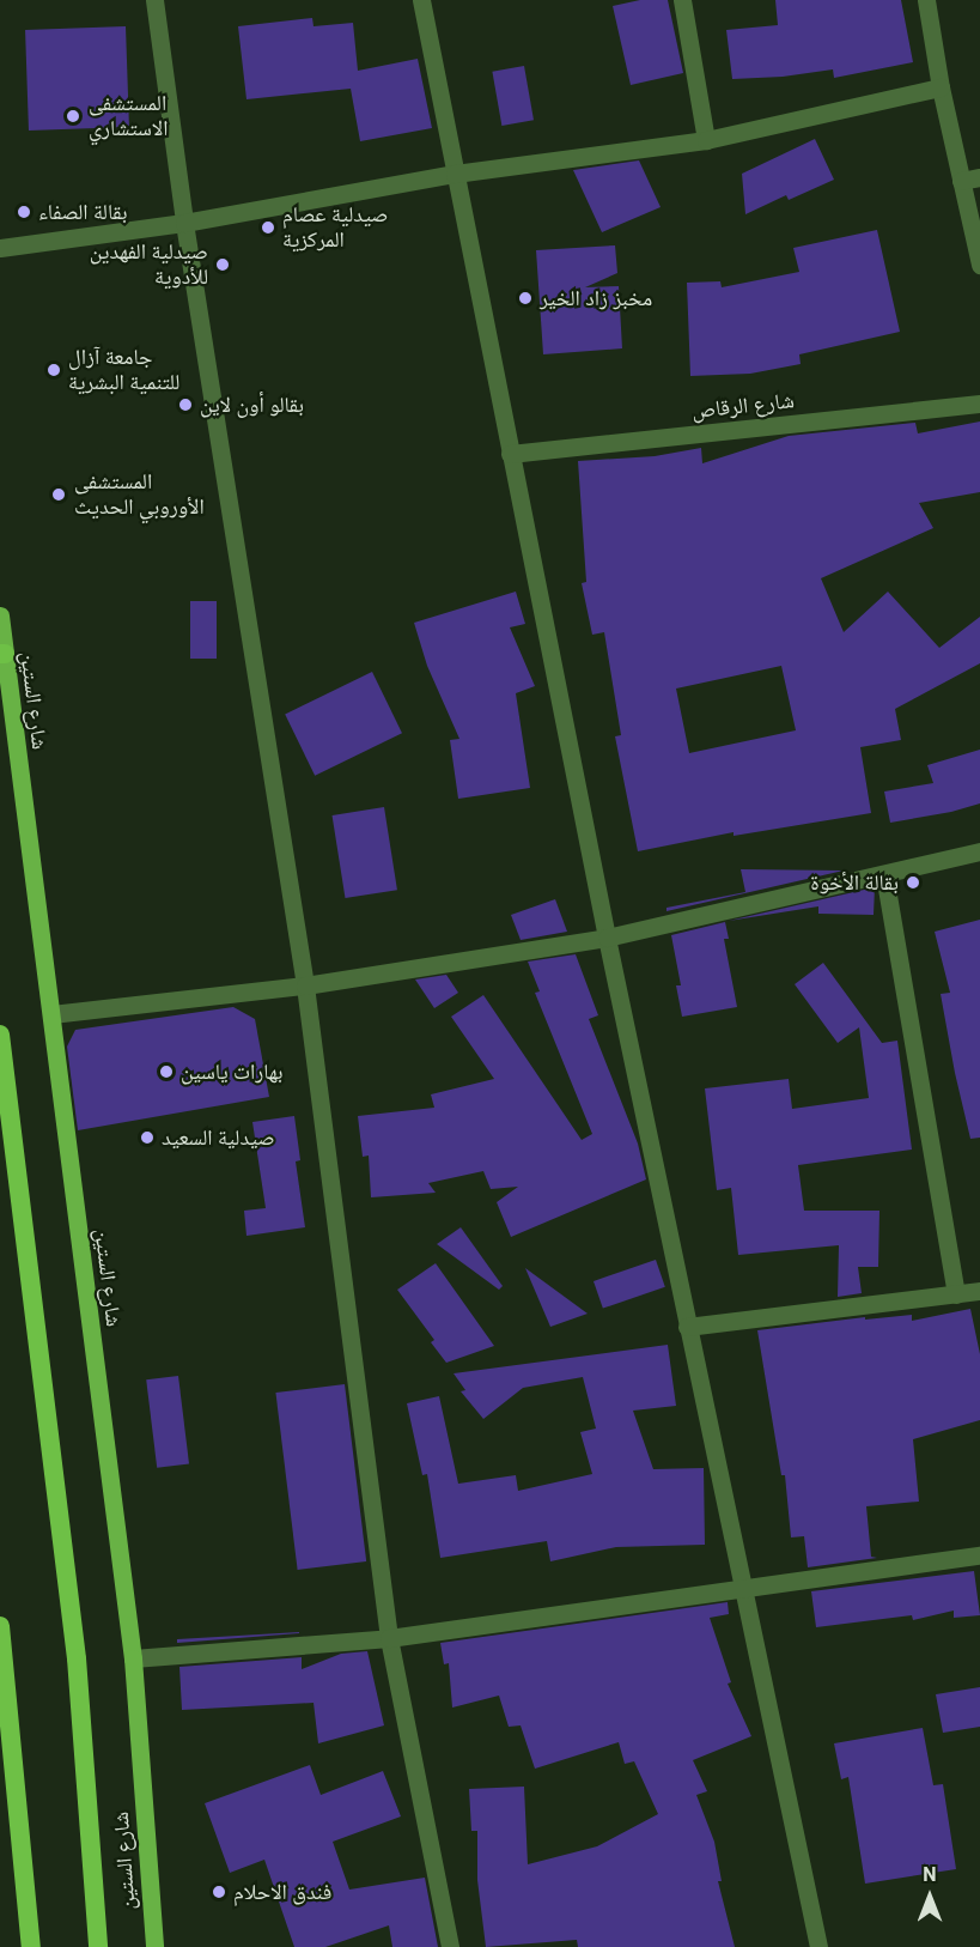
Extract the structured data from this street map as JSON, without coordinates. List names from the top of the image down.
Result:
{
  "streets": {
    "highway": ["شارع الستين"],
    "street": ["شارع الرقاص"]
  },
  "places": [
    "المستشفى الاستشاري",
    "بقالة الصفاء",
    "صيدلية عصام المركزية",
    "صيدلية الفهدين للأدوية",
    "مخبز زاد الخير",
    "جامعة آزال للتنمية البشرية",
    "بقالو أون لاين",
    "المستشفى الأوروبي الحديث",
    "بقالة الأخوة",
    "بهارات ياسين",
    "صيدلية السعيد",
    "فندق الاحلام"
  ],
  "north": "top"
}
